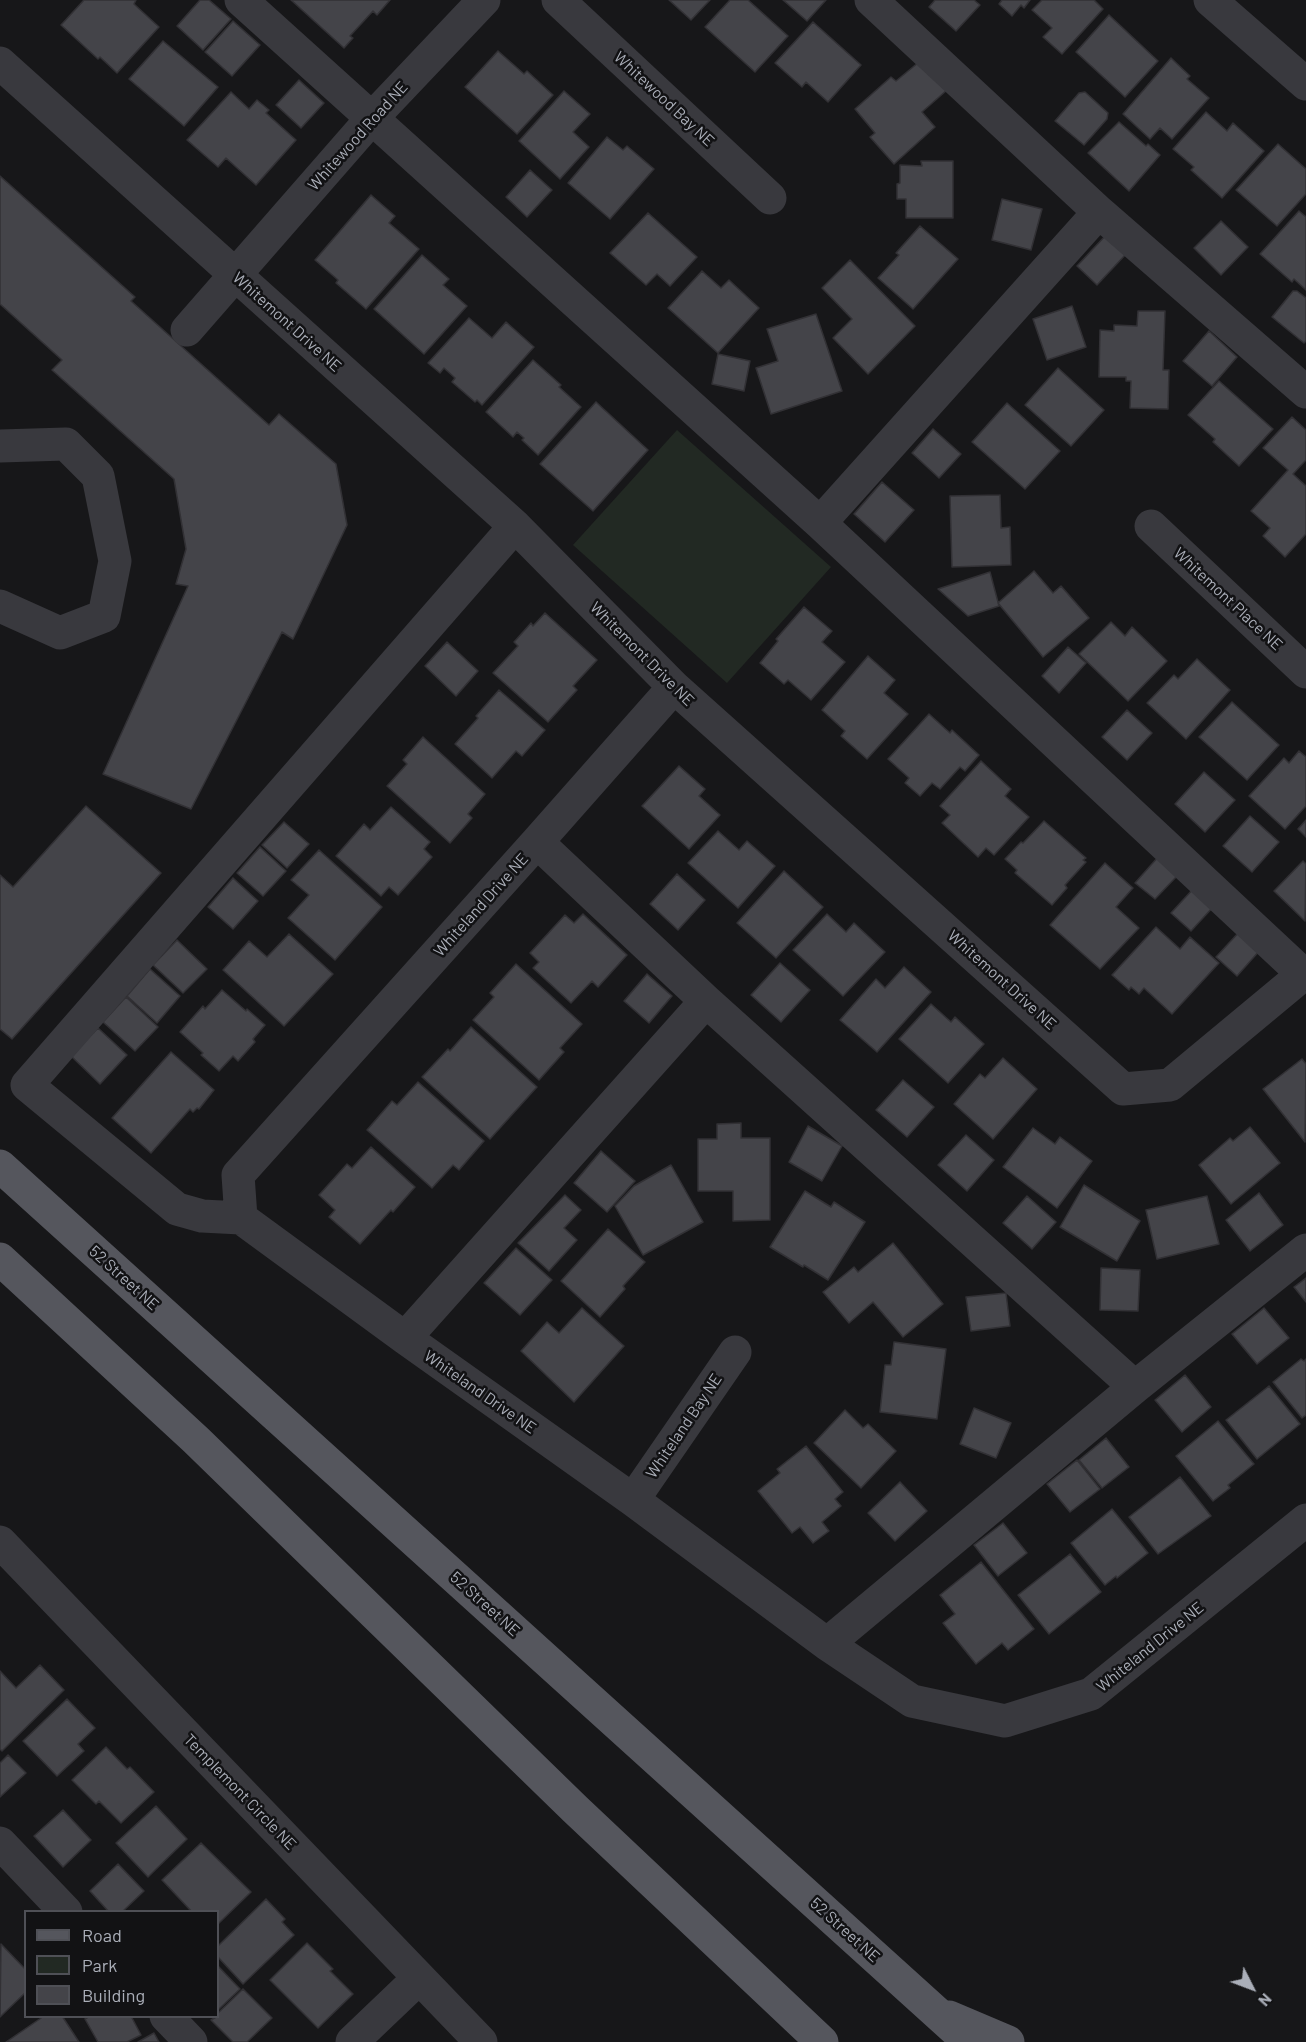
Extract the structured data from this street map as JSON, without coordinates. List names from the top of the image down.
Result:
{
  "streets": {
    "main road": ["52 Street NE"],
    "street": [
      "Whitewood Bay NE",
      "Whitewood Road NE",
      "Whitemont Drive NE",
      "Whitemont Place NE",
      "Whiteland Drive NE",
      "Whiteland Bay NE",
      "Templemont Circle NE"
    ]
  },
  "crossings": [
    ["Whitewood Road NE", "Whitemont Drive NE"],
    ["Whitemont Drive NE", "Whiteland Drive NE"],
    ["Whiteland Drive NE", "Whiteland Bay NE"]
  ],
  "legend": ["Road", "Park", "Building"],
  "north": "bottom right"
}
